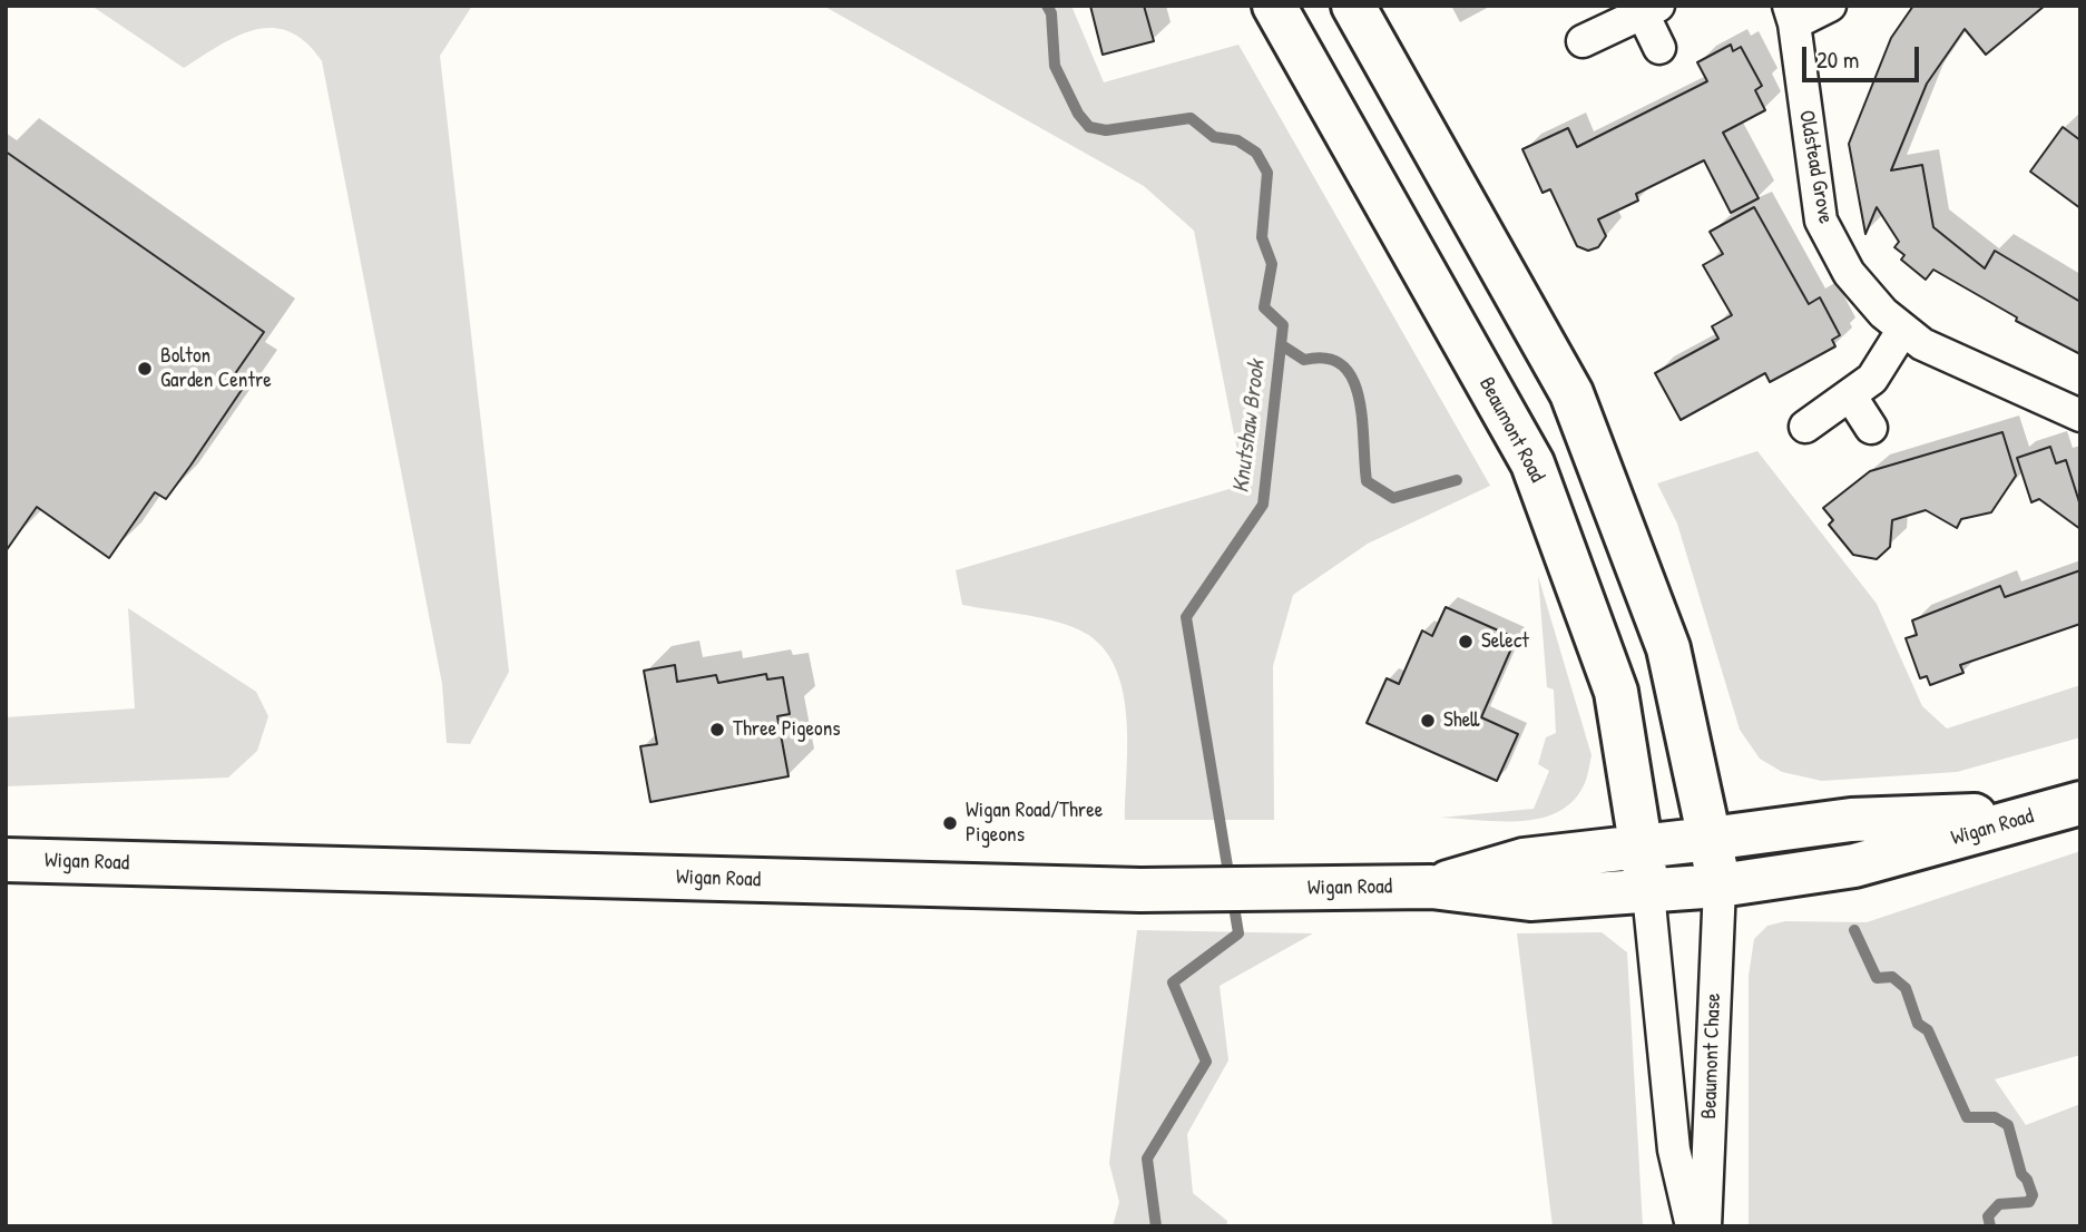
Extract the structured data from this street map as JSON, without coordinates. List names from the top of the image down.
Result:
{
  "streets": {
    "main road": ["Beaumont Road", "Wigan Road"],
    "street": ["Oldstead Grove", "Beaumont Chase"]
  },
  "crossings": [
    ["Beaumont Road", "Wigan Road"],
    ["Beaumont Road", "Beaumont Chase"],
    ["Wigan Road", "Beaumont Chase"]
  ],
  "water": ["Knutshaw Brook"],
  "places": [
    "Bolton Garden Centre",
    "Select",
    "Shell",
    "Three Pigeons",
    "Wigan Road/Three Pigeons"
  ],
  "scale_bar": "20 m"
}
